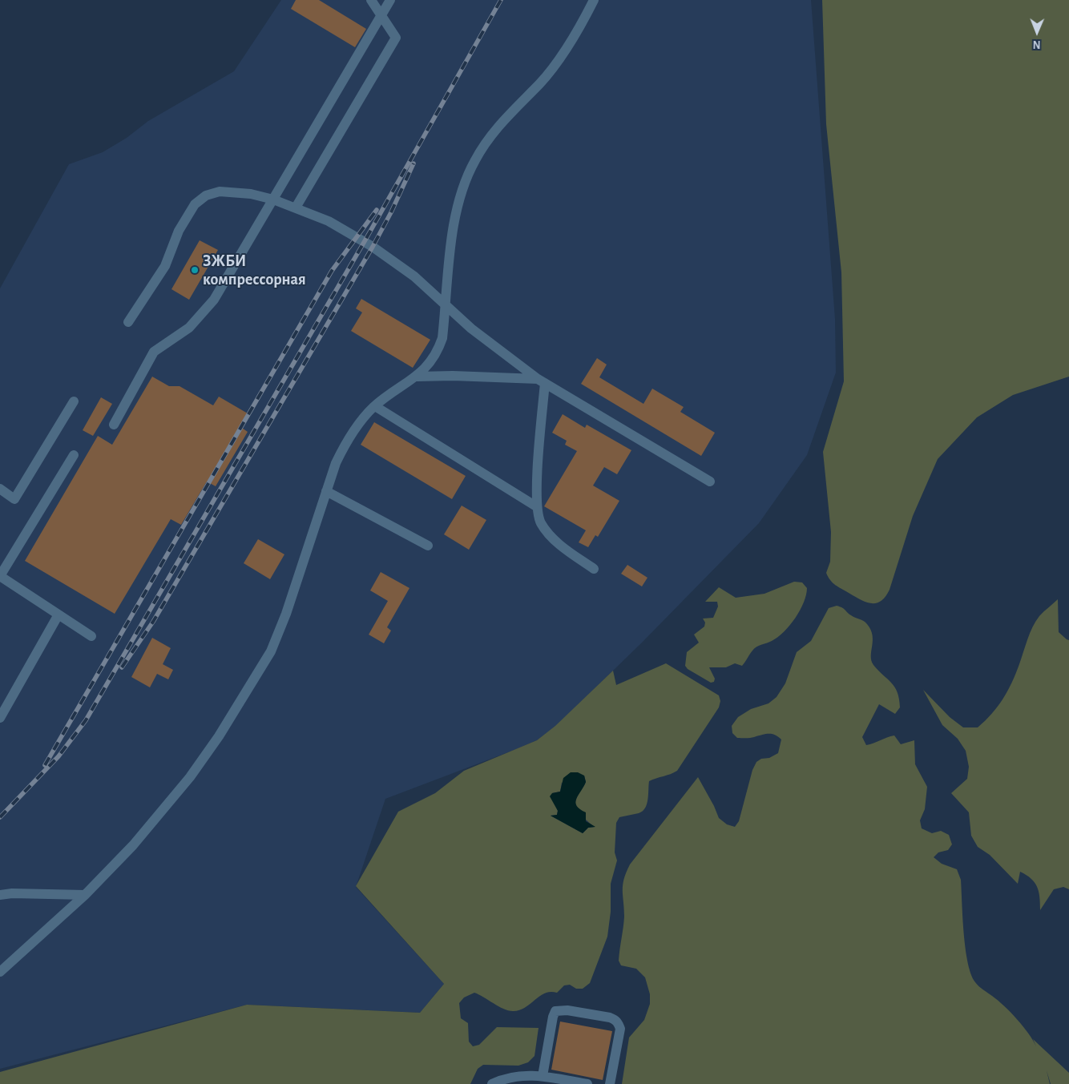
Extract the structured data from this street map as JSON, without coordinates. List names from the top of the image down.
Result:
{
  "places": ["ЗЖБИ компрессорная"],
  "north": "bottom"
}
